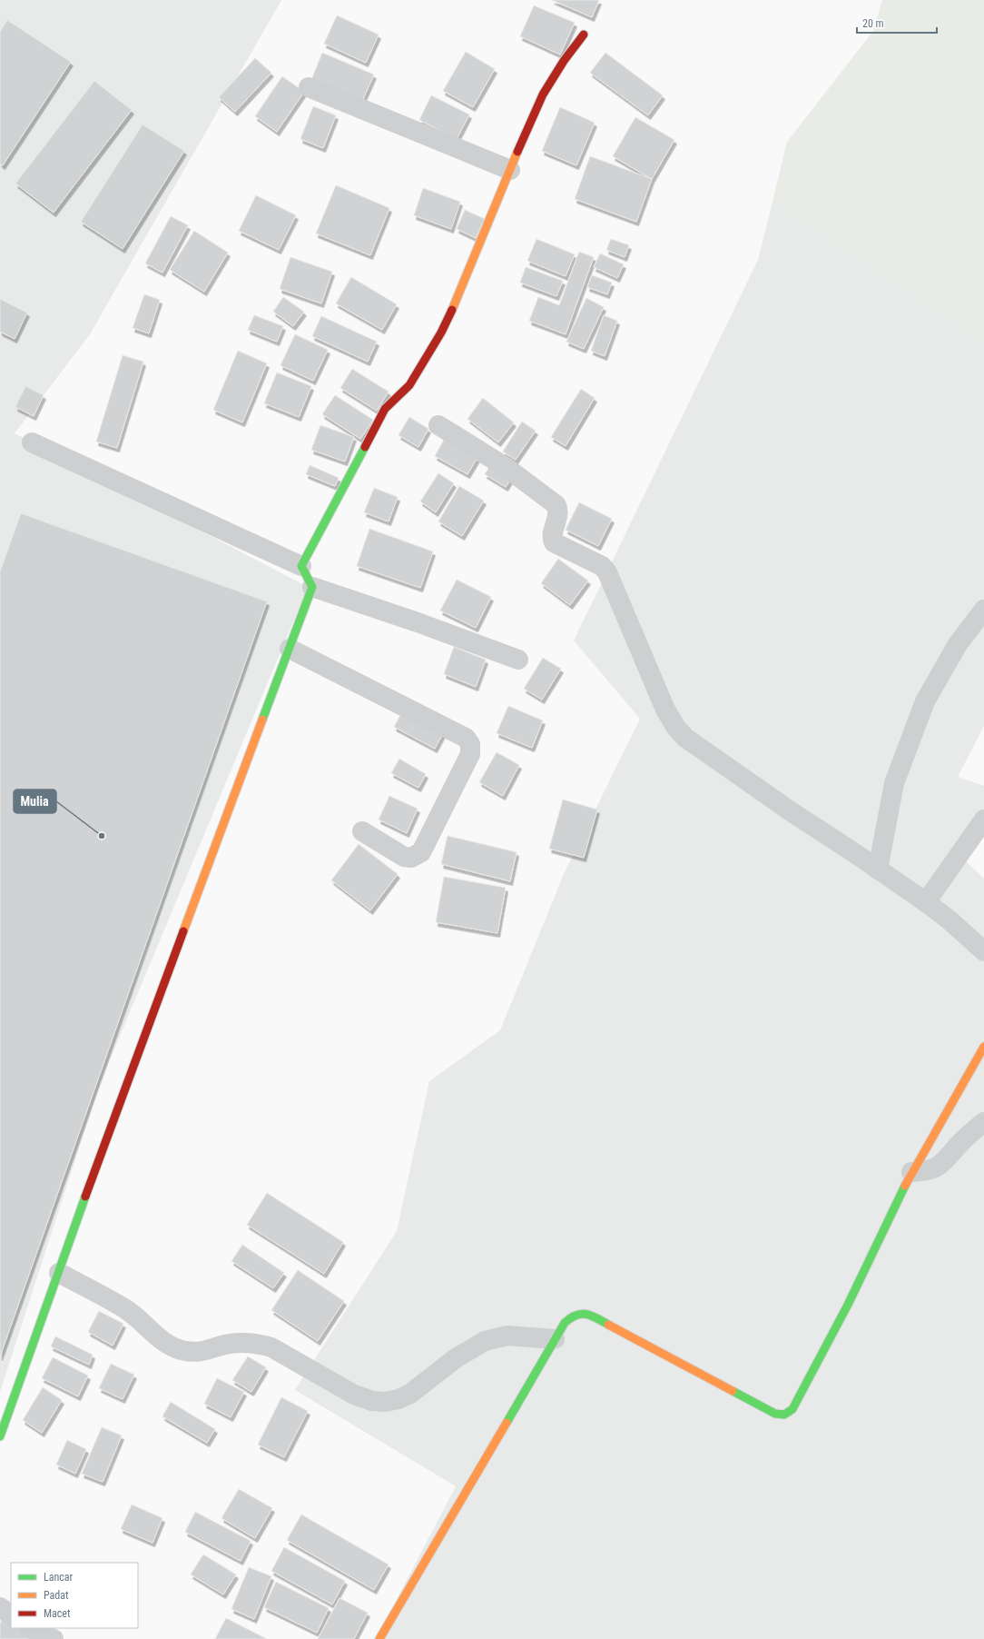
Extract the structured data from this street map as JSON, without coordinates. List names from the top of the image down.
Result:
{
  "places": ["Mulia"],
  "legend": ["Lancar", "Padat", "Macet"],
  "scale_bar": "20 m"
}
